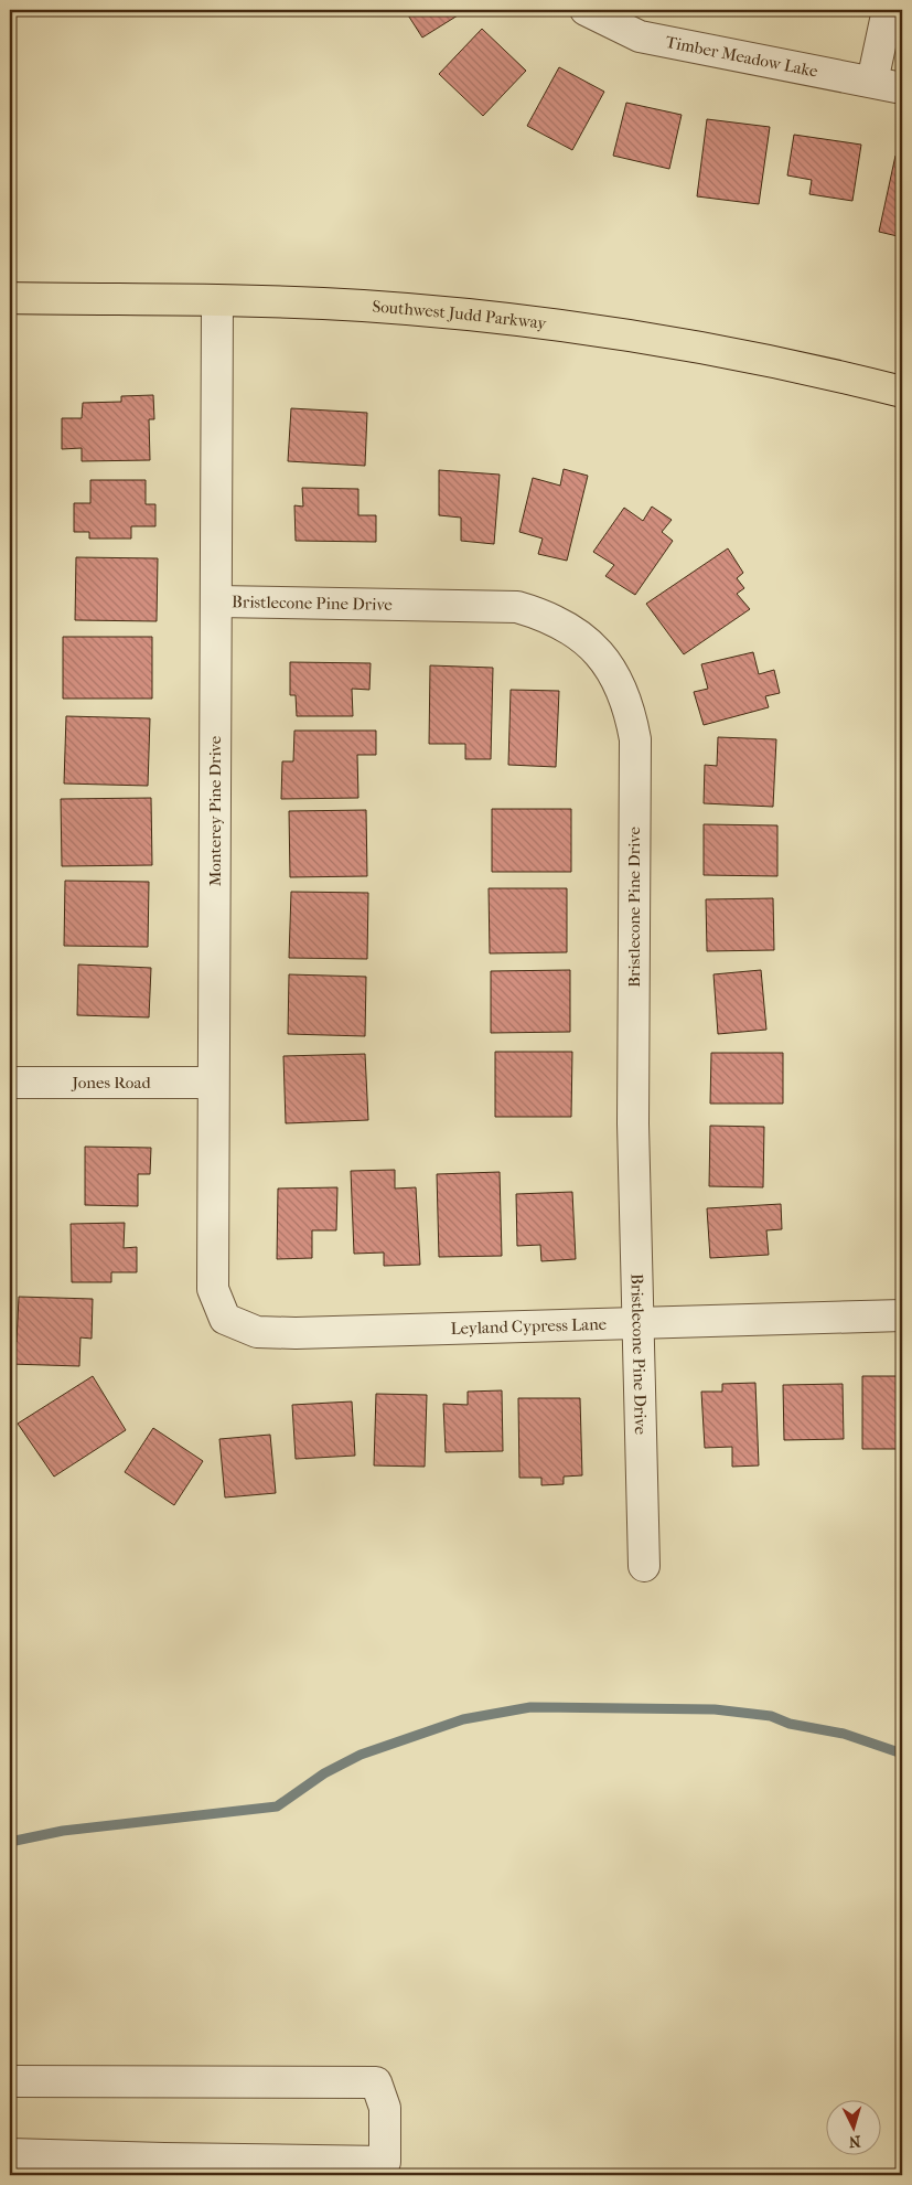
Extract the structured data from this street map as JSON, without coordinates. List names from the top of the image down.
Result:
{
  "streets": {
    "highway": ["Southwest Judd Parkway"],
    "street": [
      "Timber Meadow Lake",
      "Bristlecone Pine Drive",
      "Monterey Pine Drive",
      "Jones Road",
      "Leyland Cypress Lane"
    ]
  },
  "crossings": [
    ["Southwest Judd Parkway", "Monterey Pine Drive"],
    ["Bristlecone Pine Drive", "Monterey Pine Drive"],
    ["Bristlecone Pine Drive", "Leyland Cypress Lane"],
    ["Monterey Pine Drive", "Jones Road"],
    ["Monterey Pine Drive", "Leyland Cypress Lane"]
  ],
  "north": "bottom"
}
